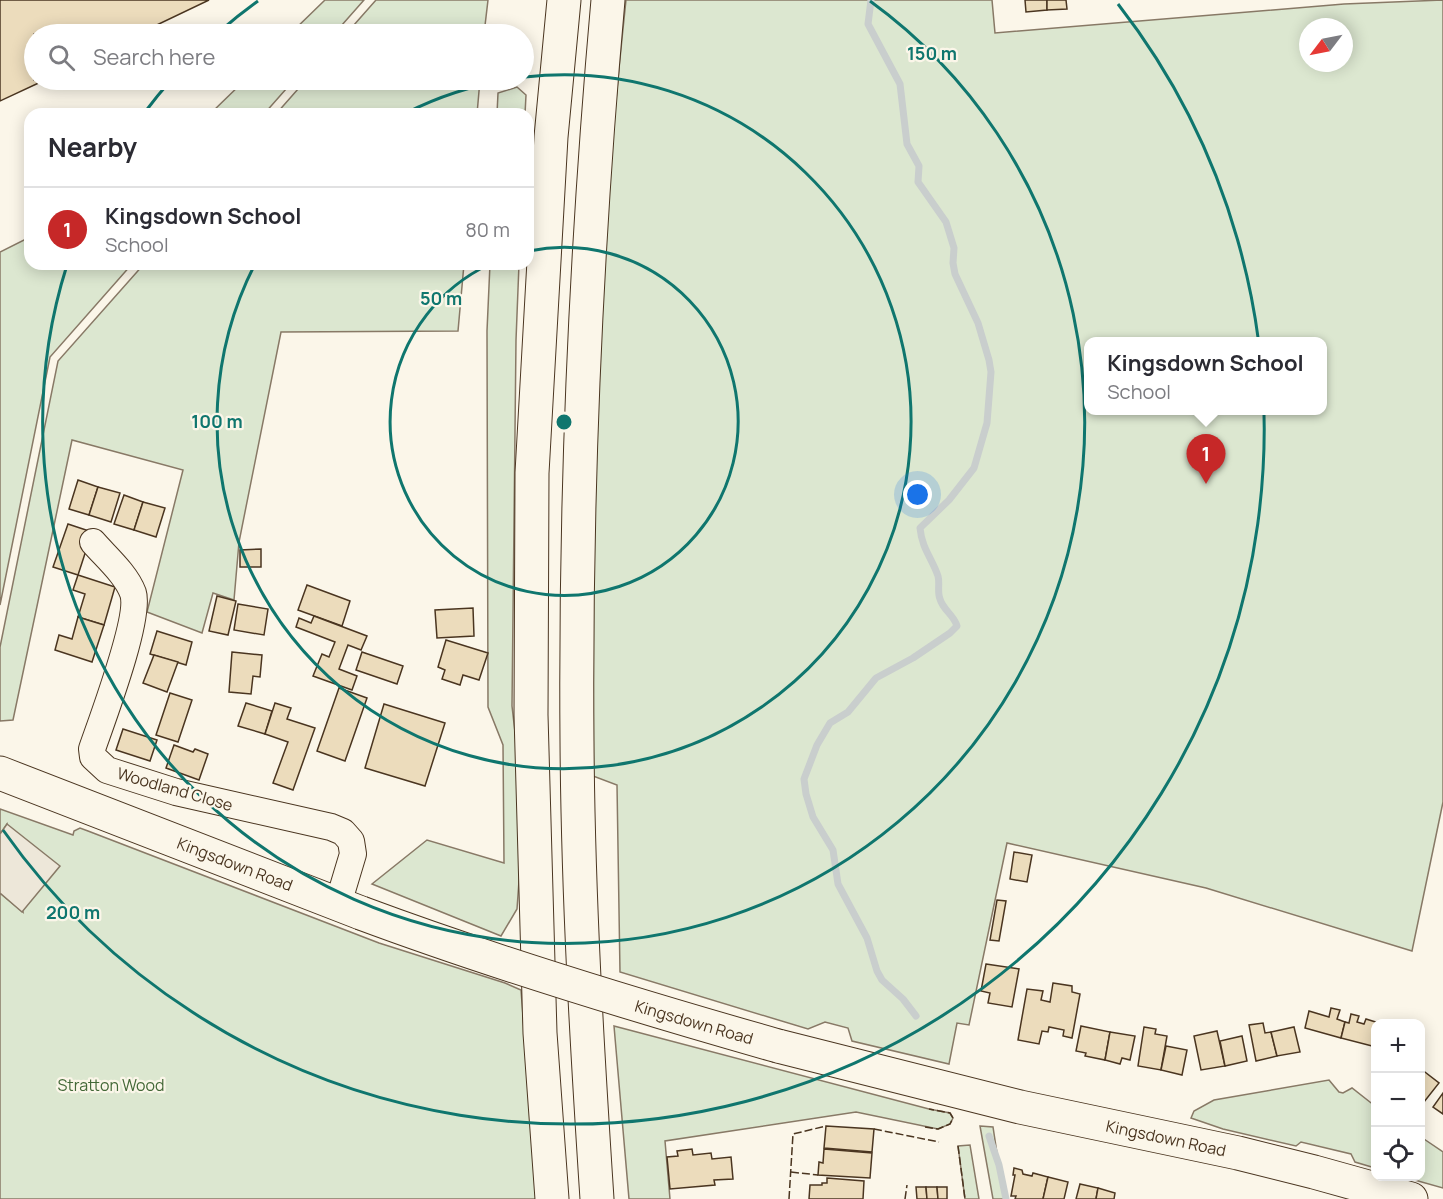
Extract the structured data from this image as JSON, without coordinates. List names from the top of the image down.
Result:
{
  "streets": {
    "main road": ["Kingsdown Road"],
    "street": ["Woodland Close"]
  },
  "crossings": [
    ["Woodland Close", "Kingsdown Road"]
  ],
  "parks": ["Stratton Wood"],
  "north": "bottom left",
  "page": {
    "search": "Search here",
    "heading": "Nearby",
    "list": [
      {
        "mark": "1",
        "name": "Kingsdown School",
        "note": "School",
        "value": "80 m"
      }
    ],
    "popup": ["Kingsdown School", "School"],
    "pins": "1",
    "map_buttons": ["+", "−"]
  },
  "rings": [
    "150 m",
    "50 m",
    "100 m",
    "200 m"
  ]
}
